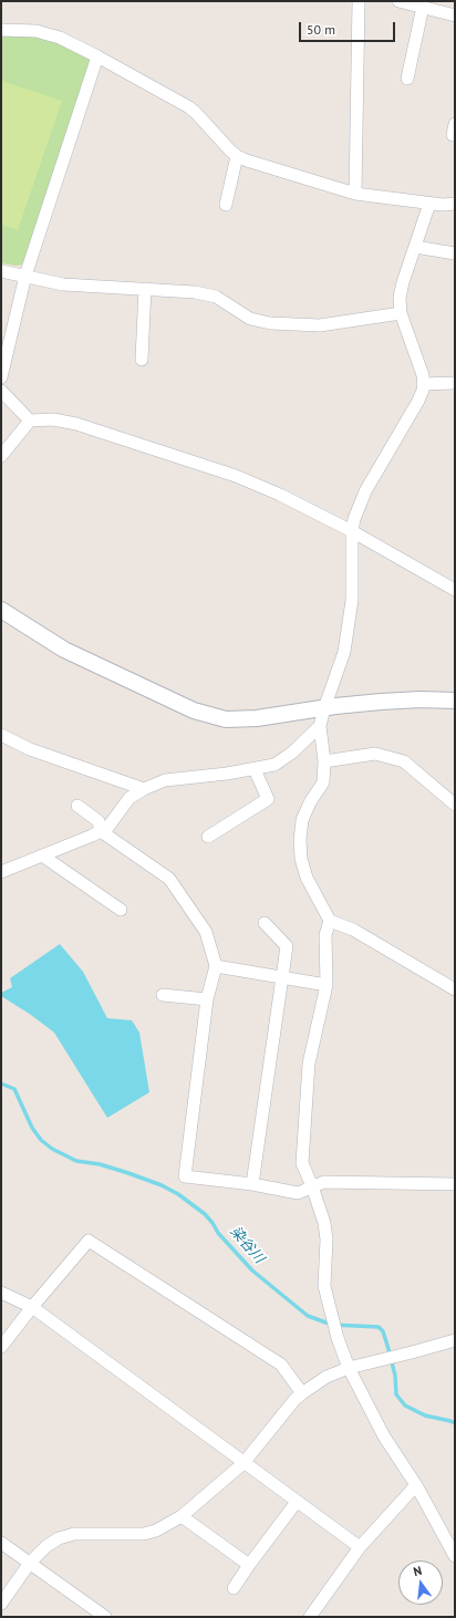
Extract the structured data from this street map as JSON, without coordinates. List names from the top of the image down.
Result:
{
  "water": ["染谷川"],
  "scale_bar": "50 m",
  "north": "top"
}
